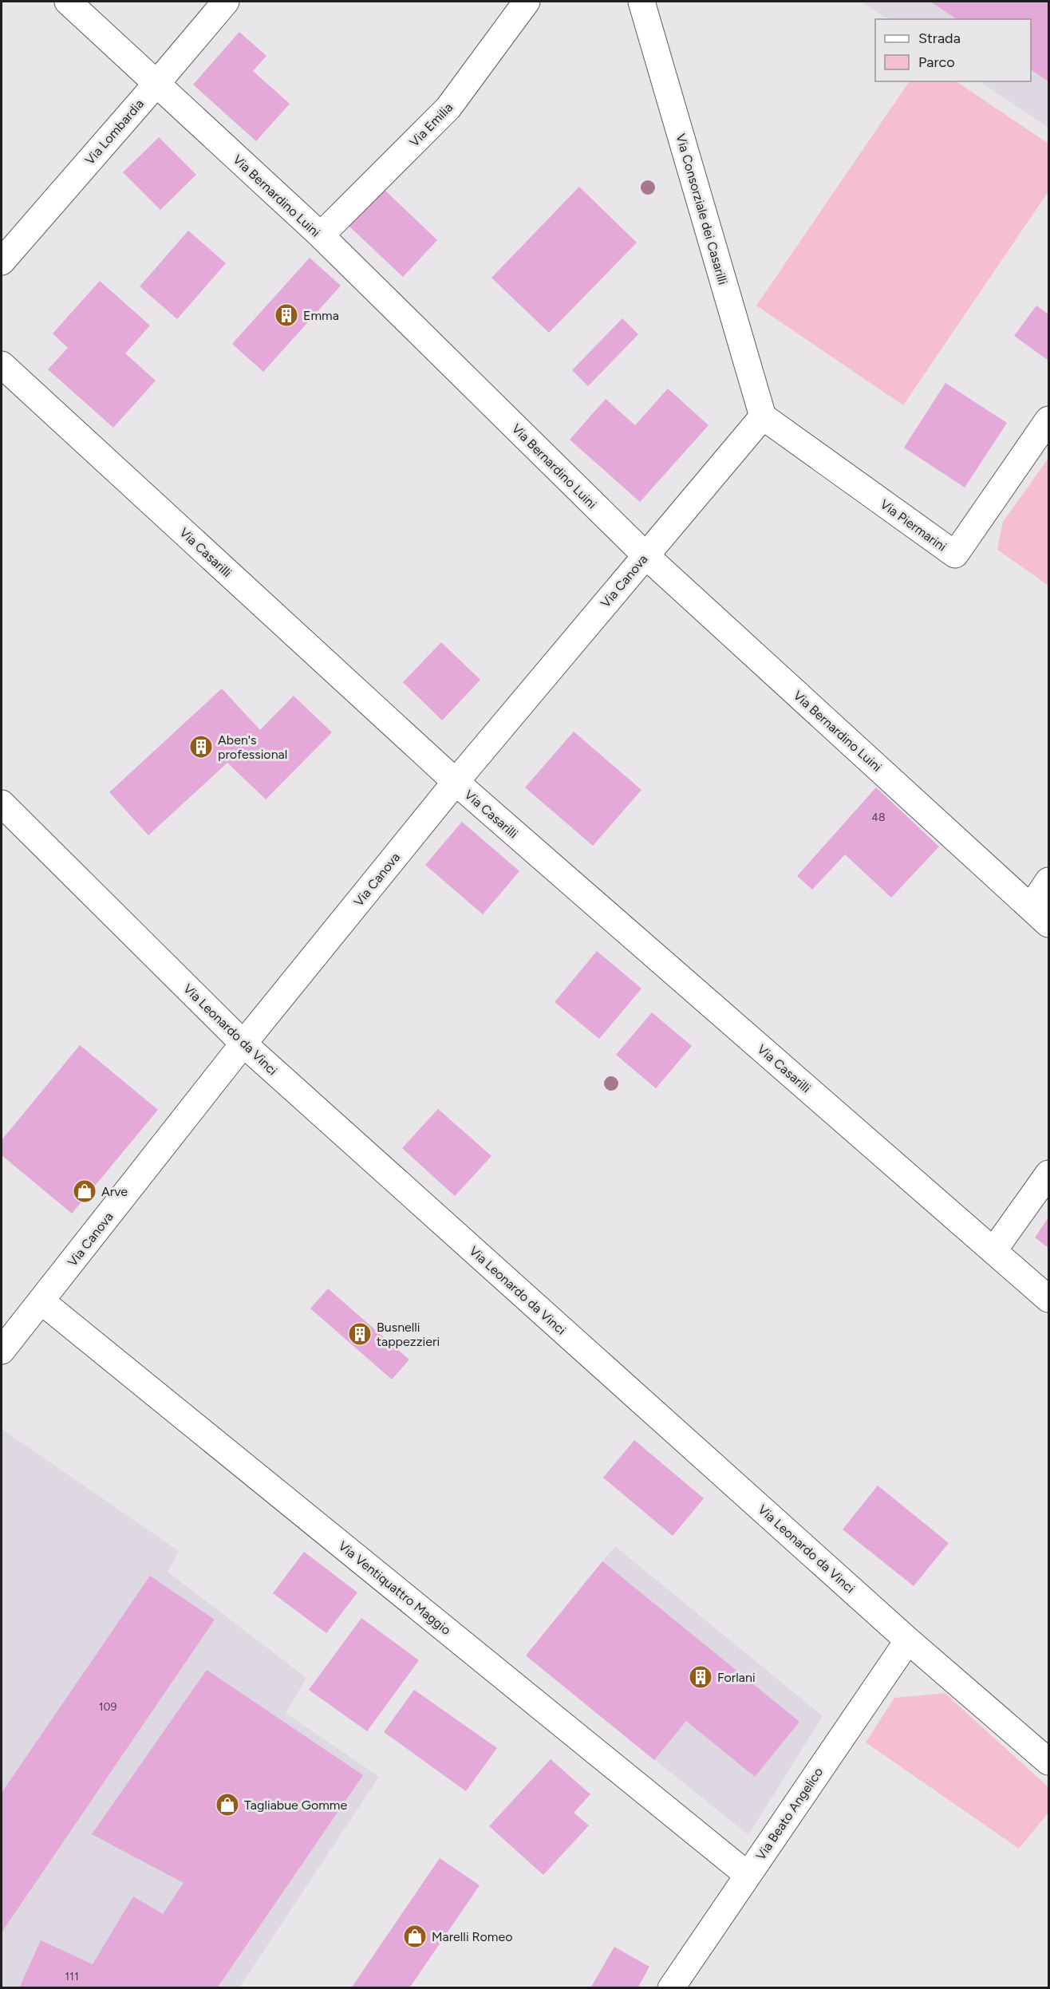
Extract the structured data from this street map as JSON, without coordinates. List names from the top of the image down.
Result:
{
  "streets": {
    "street": [
      "Via Emilia",
      "Via Lombardia",
      "Via Bernardino Luini",
      "Via Consorziale dei Casarilli",
      "Via Piermarini",
      "Via Casarilli",
      "Via Canova",
      "Via Leonardo da Vinci",
      "Via Ventiquattro Maggio",
      "Via Beato Angelico"
    ]
  },
  "crossings": [
    ["Via Emilia", "Via Bernardino Luini"],
    ["Via Lombardia", "Via Bernardino Luini"],
    ["Via Bernardino Luini", "Via Canova"],
    ["Via Consorziale dei Casarilli", "Via Piermarini"],
    ["Via Consorziale dei Casarilli", "Via Canova"],
    ["Via Piermarini", "Via Canova"],
    ["Via Casarilli", "Via Canova"],
    ["Via Canova", "Via Leonardo da Vinci"],
    ["Via Canova", "Via Ventiquattro Maggio"],
    ["Via Leonardo da Vinci", "Via Beato Angelico"],
    ["Via Ventiquattro Maggio", "Via Beato Angelico"]
  ],
  "places": {
    "building": [
      "Emma",
      "Aben's professional",
      "Busnelli tappezzieri",
      "Forlani"
    ],
    "shop": ["Arve", "Tagliabue Gomme", "Marelli Romeo"]
  },
  "house_numbers": ["48", "109", "111"],
  "legend": ["Strada", "Parco"]
}
